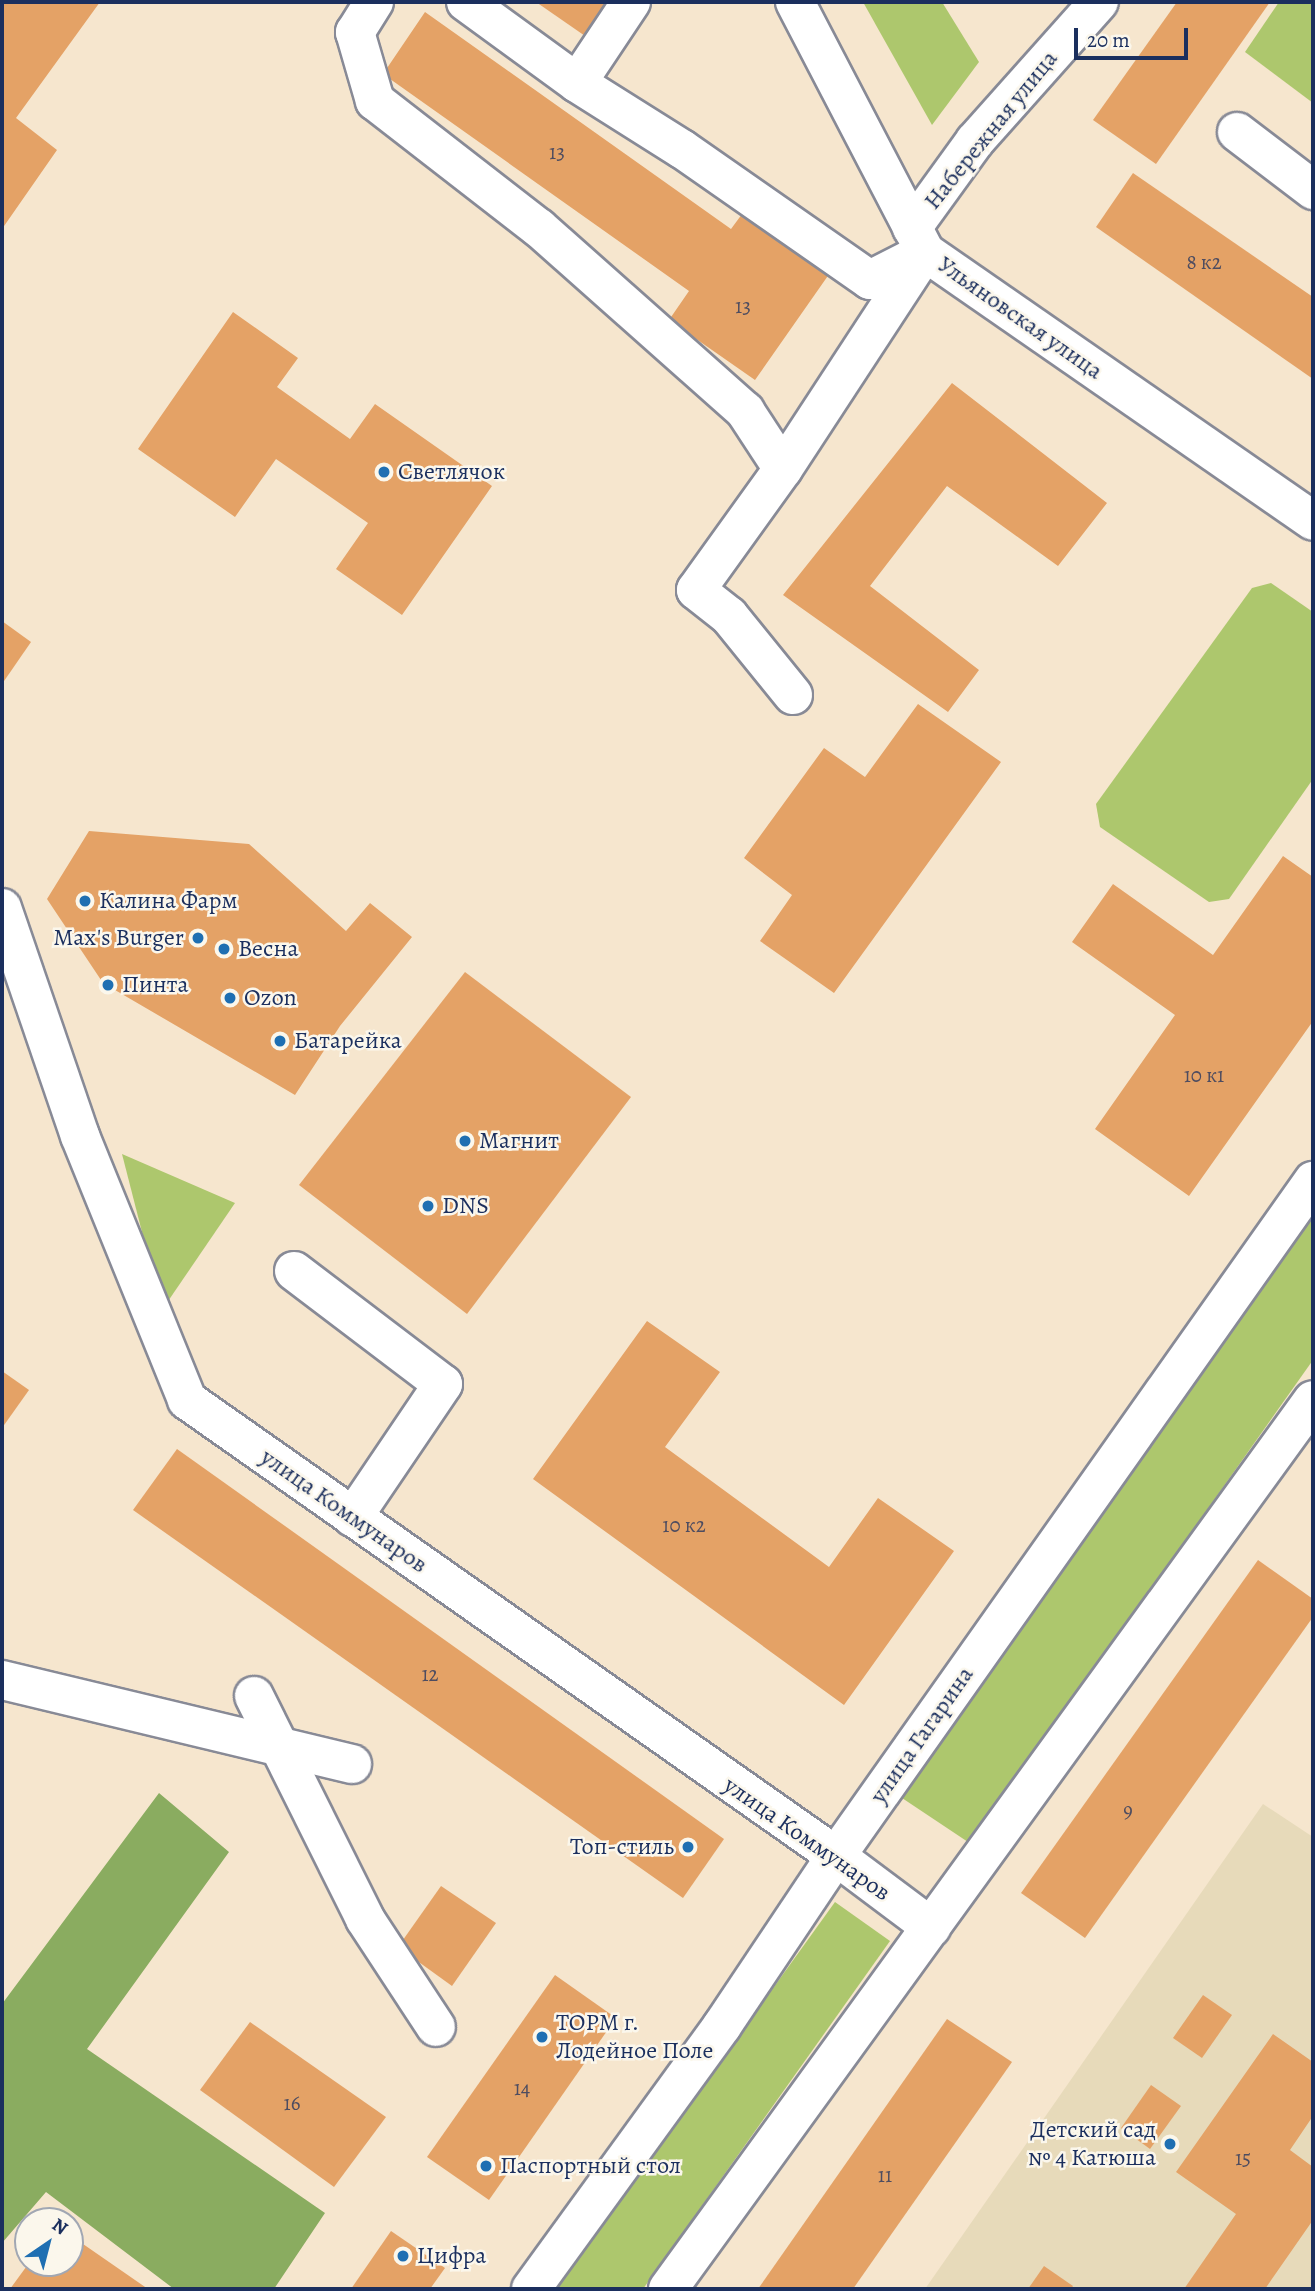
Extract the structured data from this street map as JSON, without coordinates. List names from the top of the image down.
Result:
{
  "streets": {
    "street": [
      "Набережная улица",
      "Ульяновская улица",
      "улица Коммунаров",
      "улица Гагарина"
    ]
  },
  "crossings": [
    ["Набережная улица", "Ульяновская улица"],
    ["улица Коммунаров", "улица Гагарина"]
  ],
  "places": [
    "Светлячок",
    "Калина Фарм",
    "Max's Burger",
    "Весна",
    "Пинта",
    "Ozon",
    "Батарейка",
    "Магнит",
    "DNS",
    "Топ-стиль",
    "ТОРМ г. Лодейное Поле",
    "Детский сад № 4 Катюша",
    "Паспортный стол",
    "Цифра"
  ],
  "house_numbers": [
    "13",
    "8 к2",
    "13",
    "10 к1",
    "10 к2",
    "12",
    "9",
    "14",
    "16",
    "15",
    "11"
  ],
  "scale_bar": "20 m",
  "north": "top right"
}
